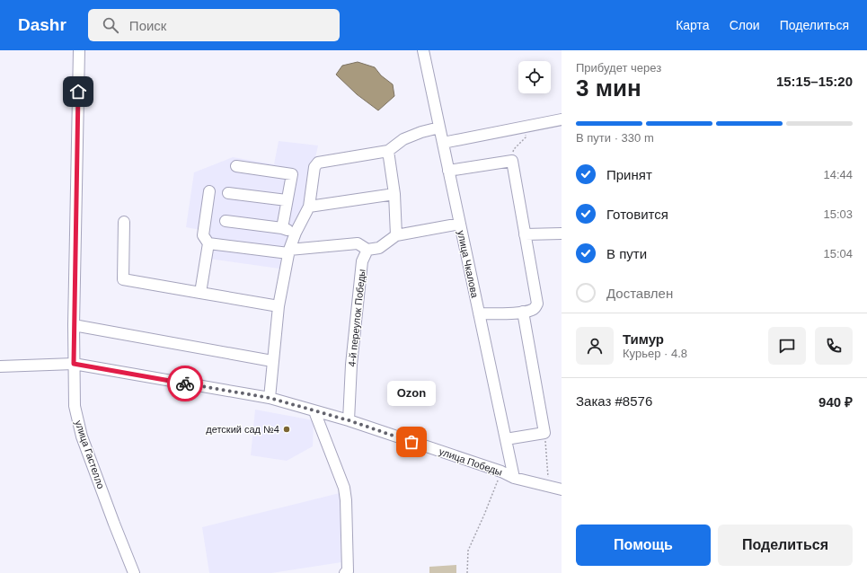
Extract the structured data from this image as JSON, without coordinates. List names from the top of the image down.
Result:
{
  "streets": {
    "street": [
      "улица Чкалова",
      "4-й переулок Победы",
      "улица Гастелло",
      "улица Победы"
    ]
  },
  "crossings": [
    ["улица Чкалова", "улица Победы"],
    ["4-й переулок Победы", "улица Победы"],
    ["улица Гастелло", "улица Победы"]
  ],
  "places": ["детский сад №4", "Ozon"],
  "page": {
    "header": "Dashr",
    "search": "Поиск",
    "nav": ["Карта", "Слои", "Поделиться"],
    "heading": ["3 мин", "Прибудет через", "15:15–15:20"],
    "panel": [
      "Тимур",
      "Курьер · 4.8",
      "Заказ #8576",
      "940 ₽"
    ],
    "bar": "В пути · 330 m",
    "list": [
      ["Принят", "14:44"],
      ["Готовится", "15:03"],
      ["В пути", "15:04"],
      "Доставлен"
    ],
    "bubble": "Ozon",
    "buttons": ["Помощь", "Поделиться"]
  }
}
